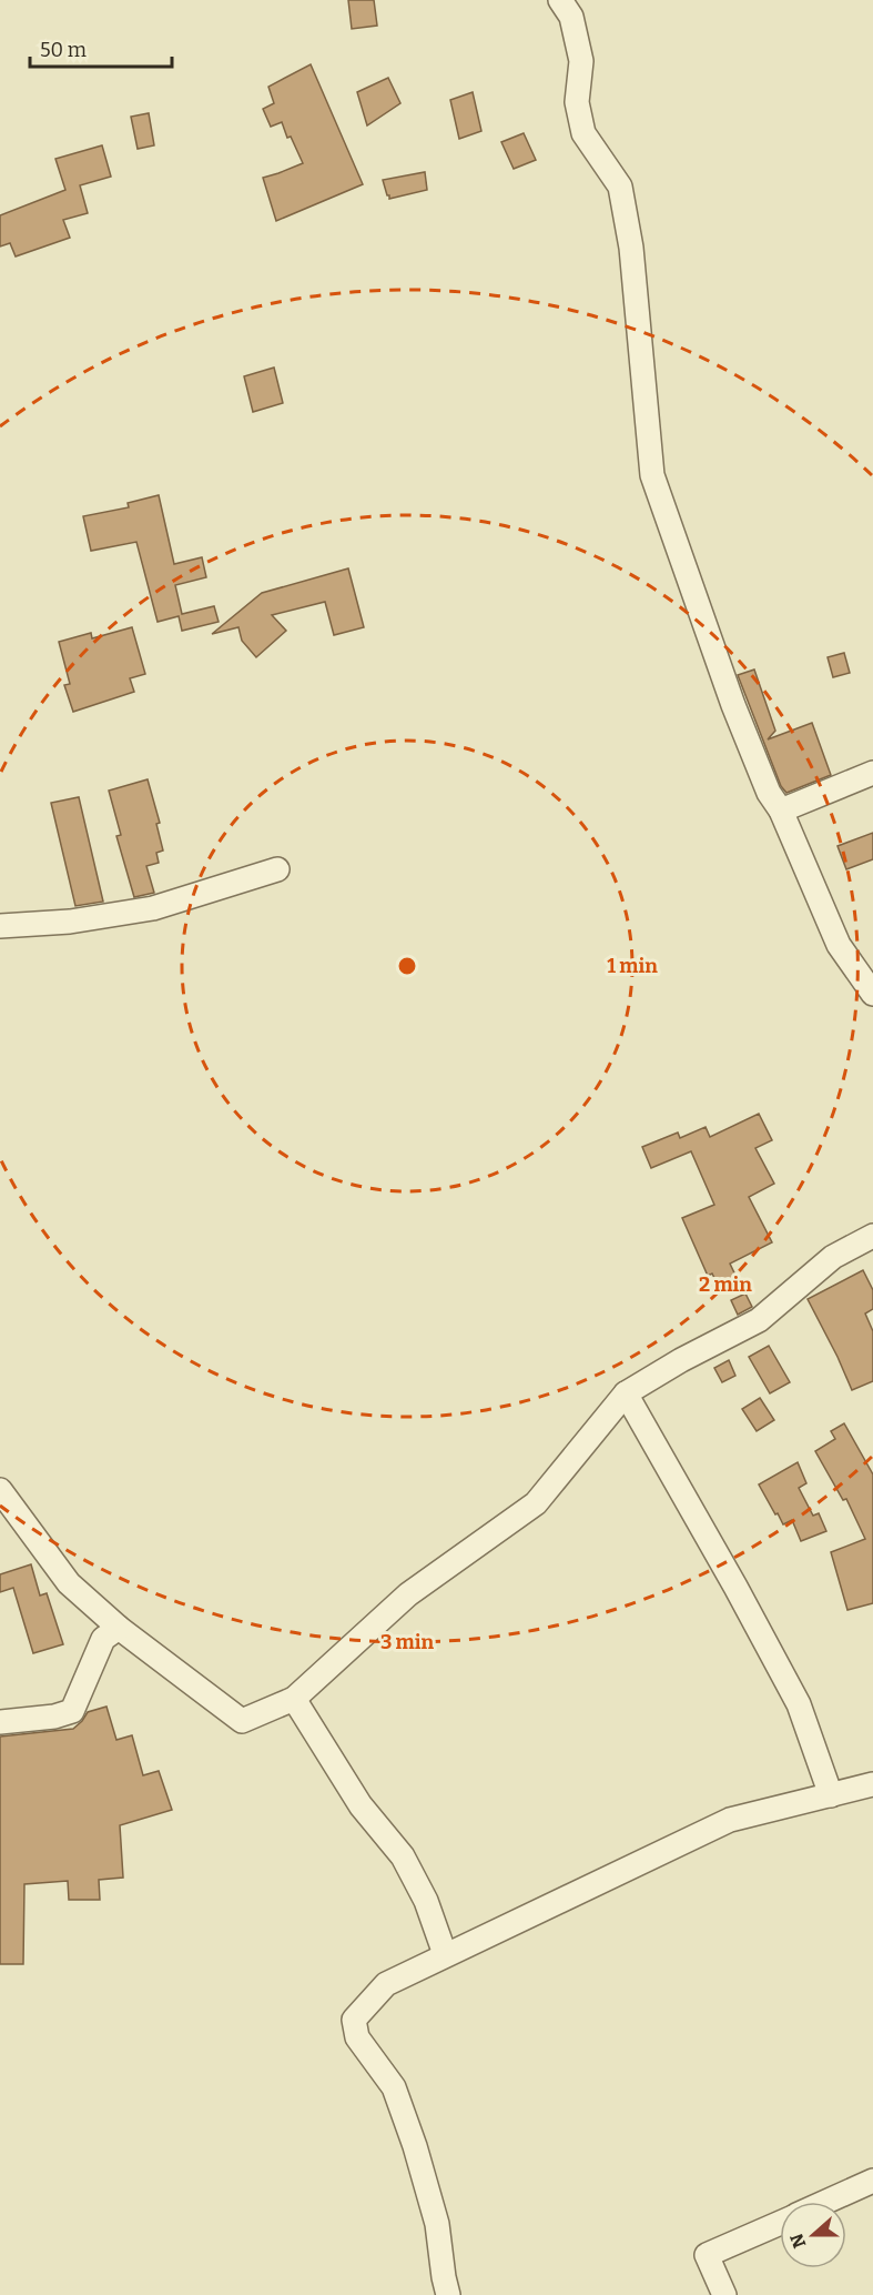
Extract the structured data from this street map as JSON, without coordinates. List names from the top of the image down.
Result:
{
  "scale_bar": "50 m",
  "north": "left",
  "rings": ["1 min", "2 min", "3 min"]
}
